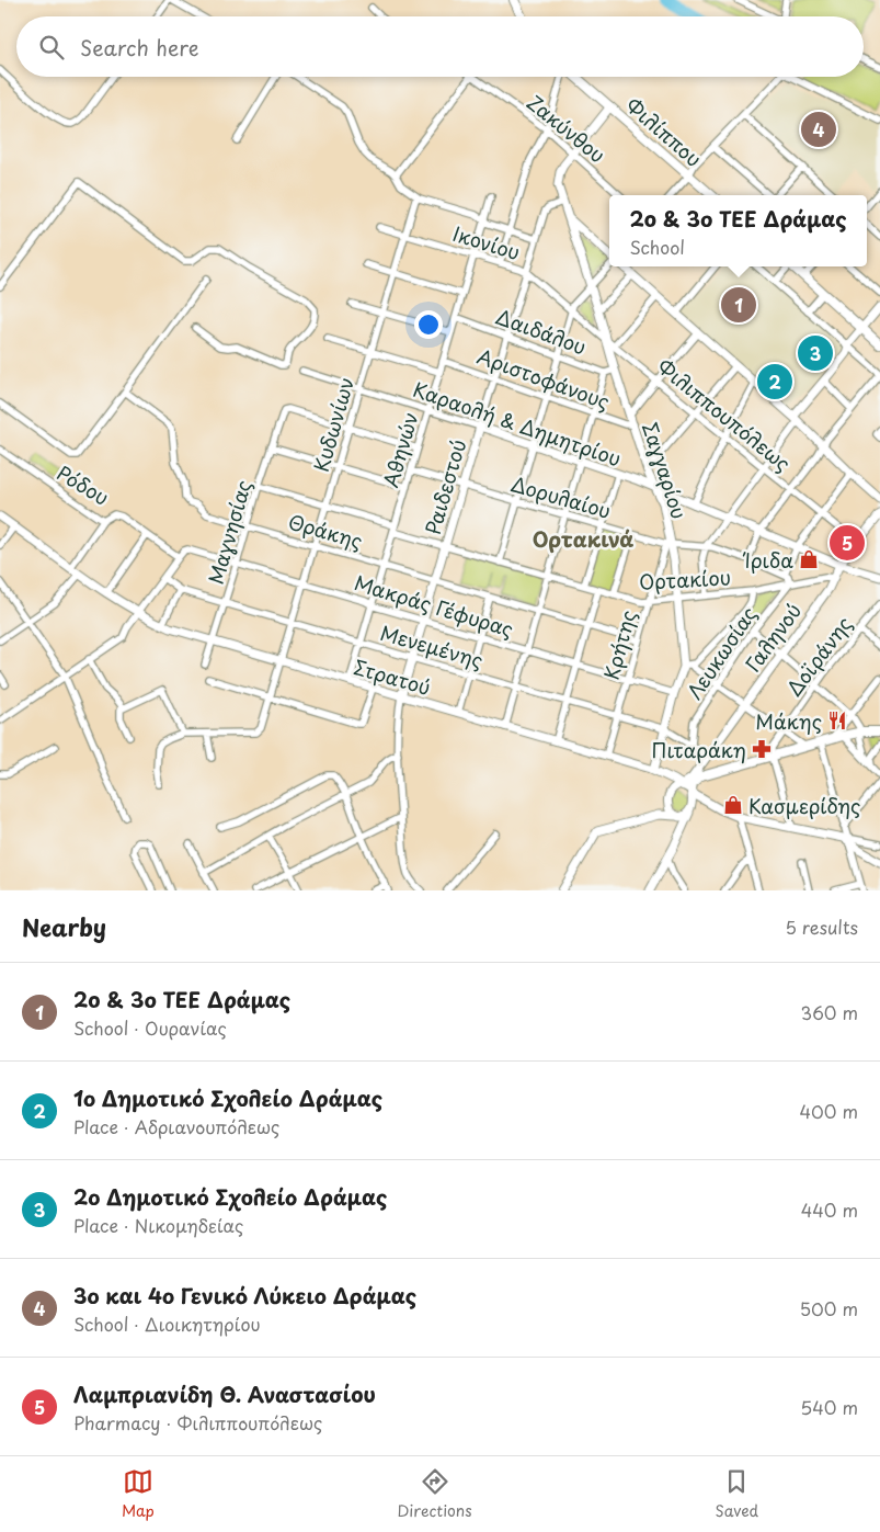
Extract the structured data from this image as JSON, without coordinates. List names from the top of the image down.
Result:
{
  "streets": {
    "main road": ["Φιλίππου"],
    "street": [
      "Ζακύνθου",
      "Ικονίου",
      "Δαιδάλου",
      "Αριστοφάνους",
      "Φιλιππουπόλεως",
      "Καραολή & Δημητρίου",
      "Κυδωνίων",
      "Αθηνών",
      "Σαγγαρίου",
      "Ρόδου",
      "Ραιδεστού",
      "Δορυλαίου",
      "Θράκης",
      "Μαγνησίας",
      "Ορτακίου",
      "Μακράς Γέφυρας",
      "Γαληνού",
      "Κρήτης",
      "Μενεμένης",
      "Λευκωσίας",
      "Δοϊράνης",
      "Στρατού"
    ]
  },
  "crossings": [
    ["Ζακύνθου", "Σαγγαρίου"],
    ["Φιλίππου", "Σαγγαρίου"],
    ["Ικονίου", "Φιλιππουπόλεως"],
    ["Ικονίου", "Κυδωνίων"],
    ["Ικονίου", "Αθηνών"],
    ["Ικονίου", "Ραιδεστού"],
    ["Δαιδάλου", "Αθηνών"],
    ["Δαιδάλου", "Σαγγαρίου"],
    ["Δαιδάλου", "Ραιδεστού"],
    ["Αριστοφάνους", "Αθηνών"],
    ["Αριστοφάνους", "Σαγγαρίου"],
    ["Αριστοφάνους", "Ραιδεστού"],
    ["Φιλιππουπόλεως", "Σαγγαρίου"],
    ["Φιλιππουπόλεως", "Γαληνού"],
    ["Καραολή & Δημητρίου", "Κυδωνίων"],
    ["Καραολή & Δημητρίου", "Αθηνών"],
    ["Καραολή & Δημητρίου", "Σαγγαρίου"],
    ["Καραολή & Δημητρίου", "Ραιδεστού"],
    ["Καραολή & Δημητρίου", "Γαληνού"],
    ["Κυδωνίων", "Θράκης"],
    ["Κυδωνίων", "Μαγνησίας"],
    ["Κυδωνίων", "Ορτακίου"],
    ["Κυδωνίων", "Μακράς Γέφυρας"],
    ["Κυδωνίων", "Μενεμένης"],
    ["Κυδωνίων", "Στρατού"],
    ["Αθηνών", "Δορυλαίου"],
    ["Αθηνών", "Θράκης"],
    ["Αθηνών", "Ορτακίου"],
    ["Αθηνών", "Μακράς Γέφυρας"],
    ["Αθηνών", "Μενεμένης"],
    ["Αθηνών", "Στρατού"],
    ["Σαγγαρίου", "Ραιδεστού"],
    ["Σαγγαρίου", "Δορυλαίου"],
    ["Σαγγαρίου", "Ορτακίου"],
    ["Σαγγαρίου", "Μακράς Γέφυρας"],
    ["Σαγγαρίου", "Κρήτης"],
    ["Σαγγαρίου", "Μενεμένης"],
    ["Σαγγαρίου", "Στρατού"],
    ["Ρόδου", "Μακράς Γέφυρας"],
    ["Ραιδεστού", "Δορυλαίου"],
    ["Ραιδεστού", "Θράκης"],
    ["Ραιδεστού", "Ορτακίου"],
    ["Ραιδεστού", "Μακράς Γέφυρας"],
    ["Ραιδεστού", "Μενεμένης"],
    ["Ραιδεστού", "Στρατού"],
    ["Δορυλαίου", "Κρήτης"],
    ["Θράκης", "Μαγνησίας"],
    ["Θράκης", "Κρήτης"],
    ["Μαγνησίας", "Ορτακίου"],
    ["Μαγνησίας", "Μακράς Γέφυρας"],
    ["Μαγνησίας", "Μενεμένης"],
    ["Μαγνησίας", "Στρατού"],
    ["Ορτακίου", "Γαληνού"],
    ["Ορτακίου", "Κρήτης"],
    ["Ορτακίου", "Λευκωσίας"],
    ["Μακράς Γέφυρας", "Κρήτης"],
    ["Γαληνού", "Μενεμένης"],
    ["Γαληνού", "Στρατού"],
    ["Κρήτης", "Μενεμένης"],
    ["Κρήτης", "Στρατού"],
    ["Μενεμένης", "Λευκωσίας"]
  ],
  "districts": ["Ορτακινά"],
  "places": {
    "shop": ["Ίριδα", "Κασμερίδης"],
    "restaurant": ["Μάκης"],
    "pharmacy": ["Πιταράκη"]
  },
  "page": {
    "search": "Search here",
    "pins": [
      "4",
      "1",
      "3",
      "2",
      "5"
    ],
    "popup": ["2ο & 3ο ΤΕΕ Δράμας", "School"],
    "heading": ["Nearby", "5 results"],
    "list": [
      {
        "mark": "1",
        "name": "2ο & 3ο ΤΕΕ Δράμας",
        "note": "School · Ουρανίας",
        "value": "360 m"
      },
      {
        "mark": "2",
        "name": "1ο Δημοτικό Σχολείο Δράμας",
        "note": "Place · Αδριανουπόλεως",
        "value": "400 m"
      },
      {
        "mark": "3",
        "name": "2ο Δημοτικό Σχολείο Δράμας",
        "note": "Place · Νικομηδείας",
        "value": "440 m"
      },
      {
        "mark": "4",
        "name": "3ο και 4ο Γενικό Λύκειο Δράμας",
        "note": "School · Διοικητηρίου",
        "value": "500 m"
      },
      {
        "mark": "5",
        "name": "Λαμπριανίδη Θ. Αναστασίου",
        "note": "Pharmacy · Φιλιππουπόλεως",
        "value": "540 m"
      }
    ],
    "nav": ["Map", "Directions", "Saved"]
  }
}
